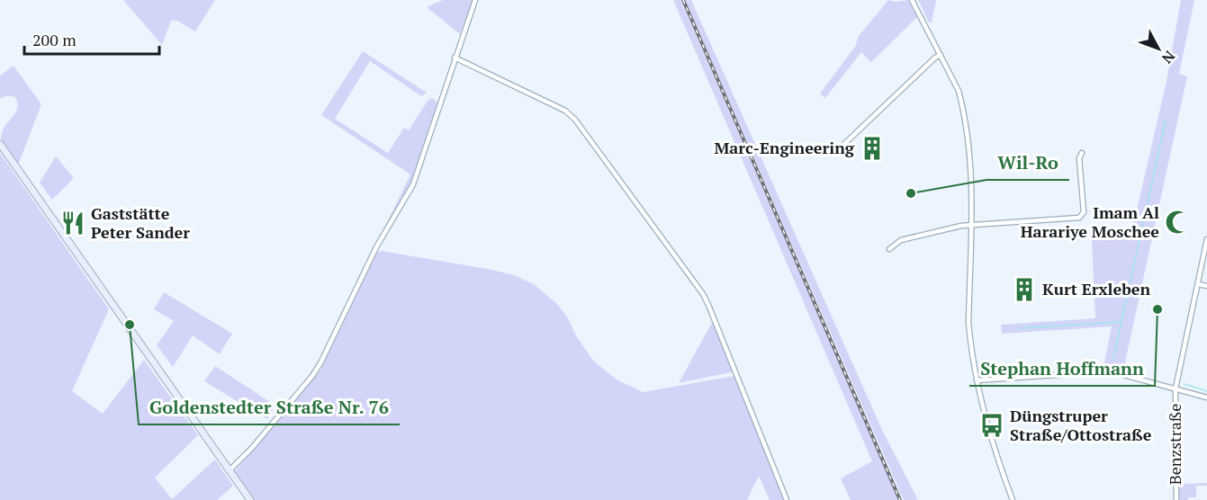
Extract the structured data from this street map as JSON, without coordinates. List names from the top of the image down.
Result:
{
  "streets": {
    "street": ["Benzstraße"]
  },
  "places": {
    "building": ["Marc-Engineering", "Kurt Erxleben"],
    "other": ["Wil-Ro", "Stephan Hoffmann", "Goldenstedter Straße Nr. 76"],
    "mosque": ["Imam Al Harariye Moschee"],
    "restaurant": ["Gaststätte Peter Sander"],
    "bus stop": ["Düngstruper Straße/Ottostraße"]
  },
  "scale_bar": "200 m",
  "north": "bottom right"
}
